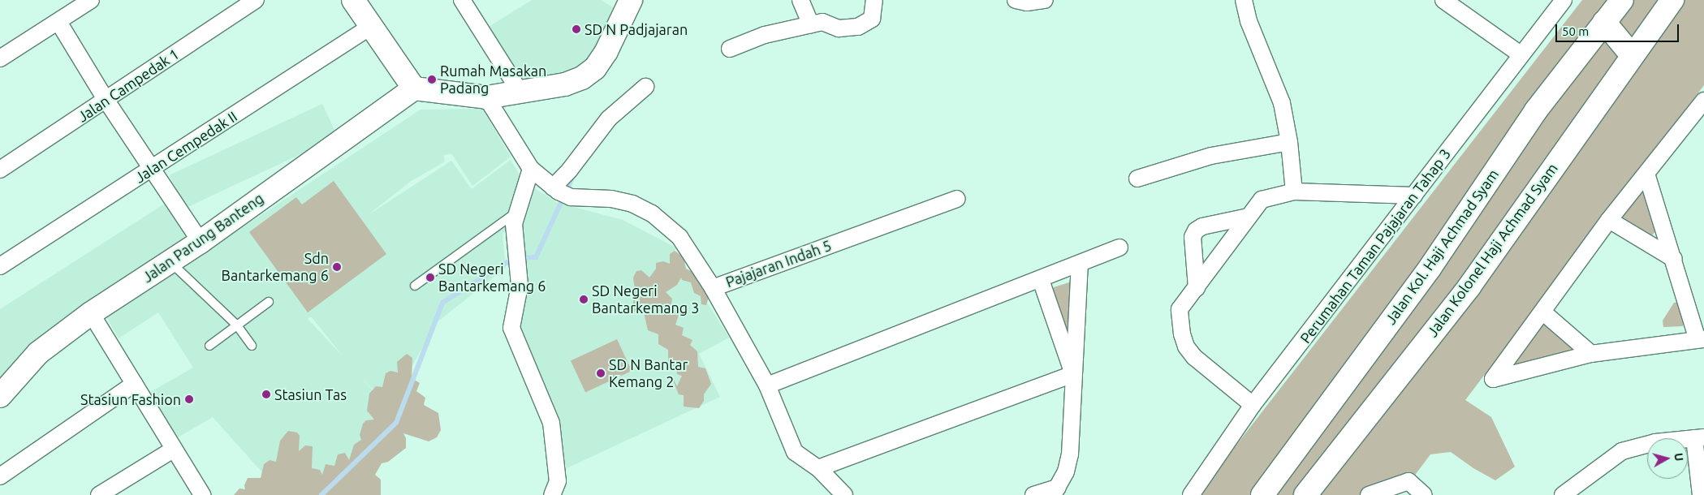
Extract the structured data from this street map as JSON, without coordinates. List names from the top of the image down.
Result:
{
  "streets": {
    "main road": ["Jalan Parung Banteng", "Jalan Kol. Haji Achmad Syam", "Jalan Kolonel Haji Achmad Syam"],
    "street": [
      "Jalan Campedak 1",
      "Jalan Cempedak II",
      "Perumahan Taman Pajajaran Tahap 3",
      "Pajajaran Indah 5"
    ]
  },
  "places": [
    "SD N Padjajaran",
    "Rumah Masakan Padang",
    "Sdn Bantarkemang 6",
    "SD Negeri Bantarkemang 6",
    "SD Negeri Bantarkemang 3",
    "SD N Bantar Kemang 2",
    "Stasiun Tas",
    "Stasiun Fashion"
  ],
  "scale_bar": "50 m",
  "north": "right"
}
